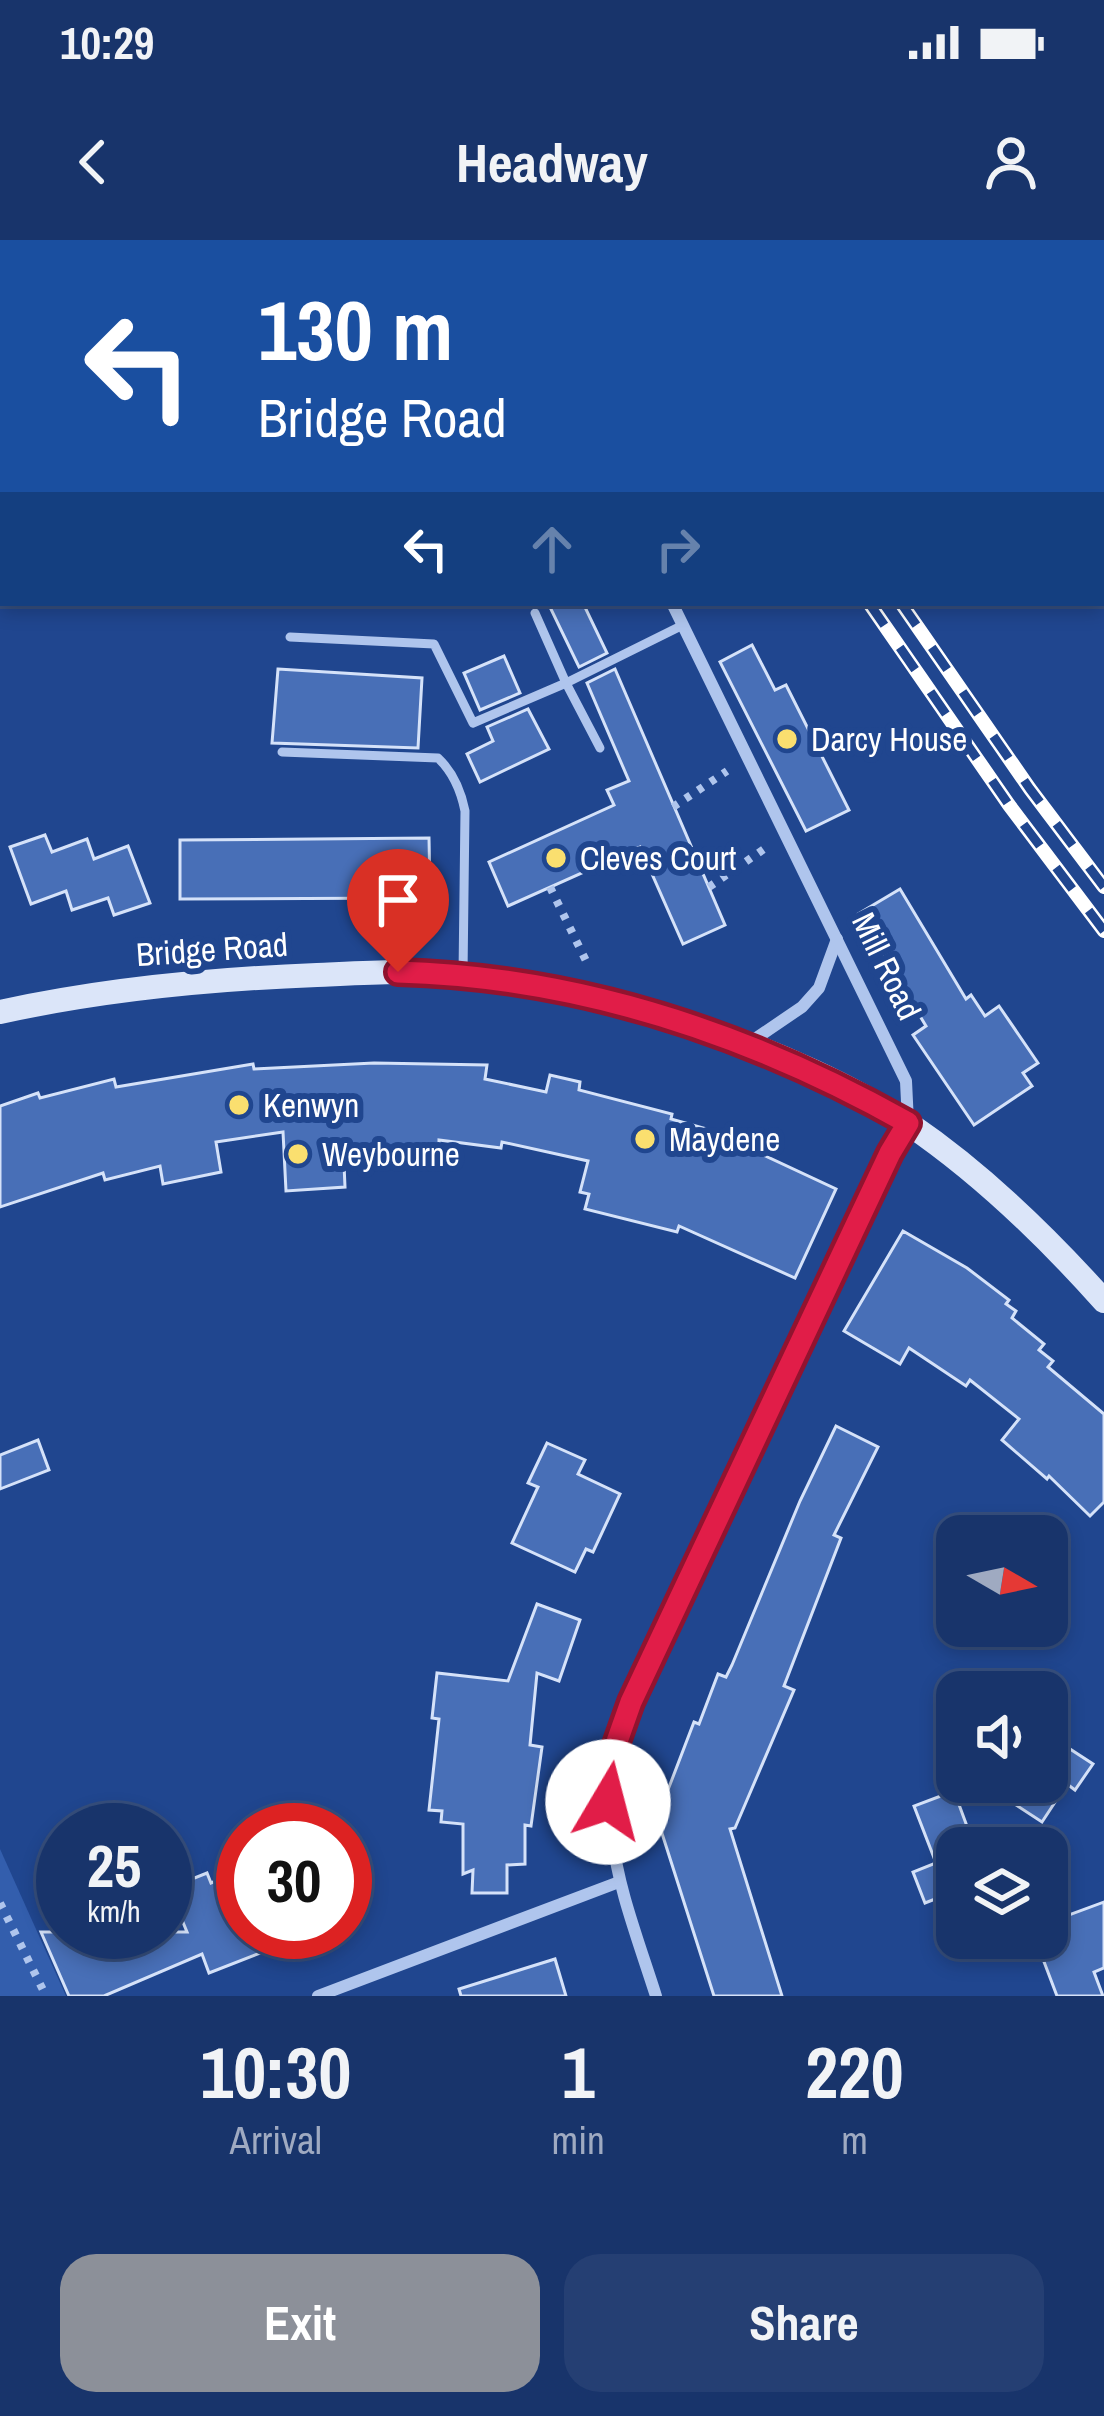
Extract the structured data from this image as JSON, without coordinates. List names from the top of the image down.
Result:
{
  "streets": {
    "main road": ["Bridge Road"],
    "street": ["Mill Road"]
  },
  "crossings": [
    ["Bridge Road", "Mill Road"]
  ],
  "places": [
    "Darcy House",
    "Cleves Court",
    "Kenwyn",
    "Maydene",
    "Weybourne"
  ],
  "north": "right",
  "page": {
    "status": "10:29",
    "header": "Headway",
    "turn": ["130 m", "Bridge Road"],
    "speed": "25 km/h",
    "limit": "30",
    "eta": [
      "10:30",
      "Arrival",
      "1",
      "min",
      "220",
      "m"
    ],
    "buttons": ["Exit", "Share"]
  }
}
